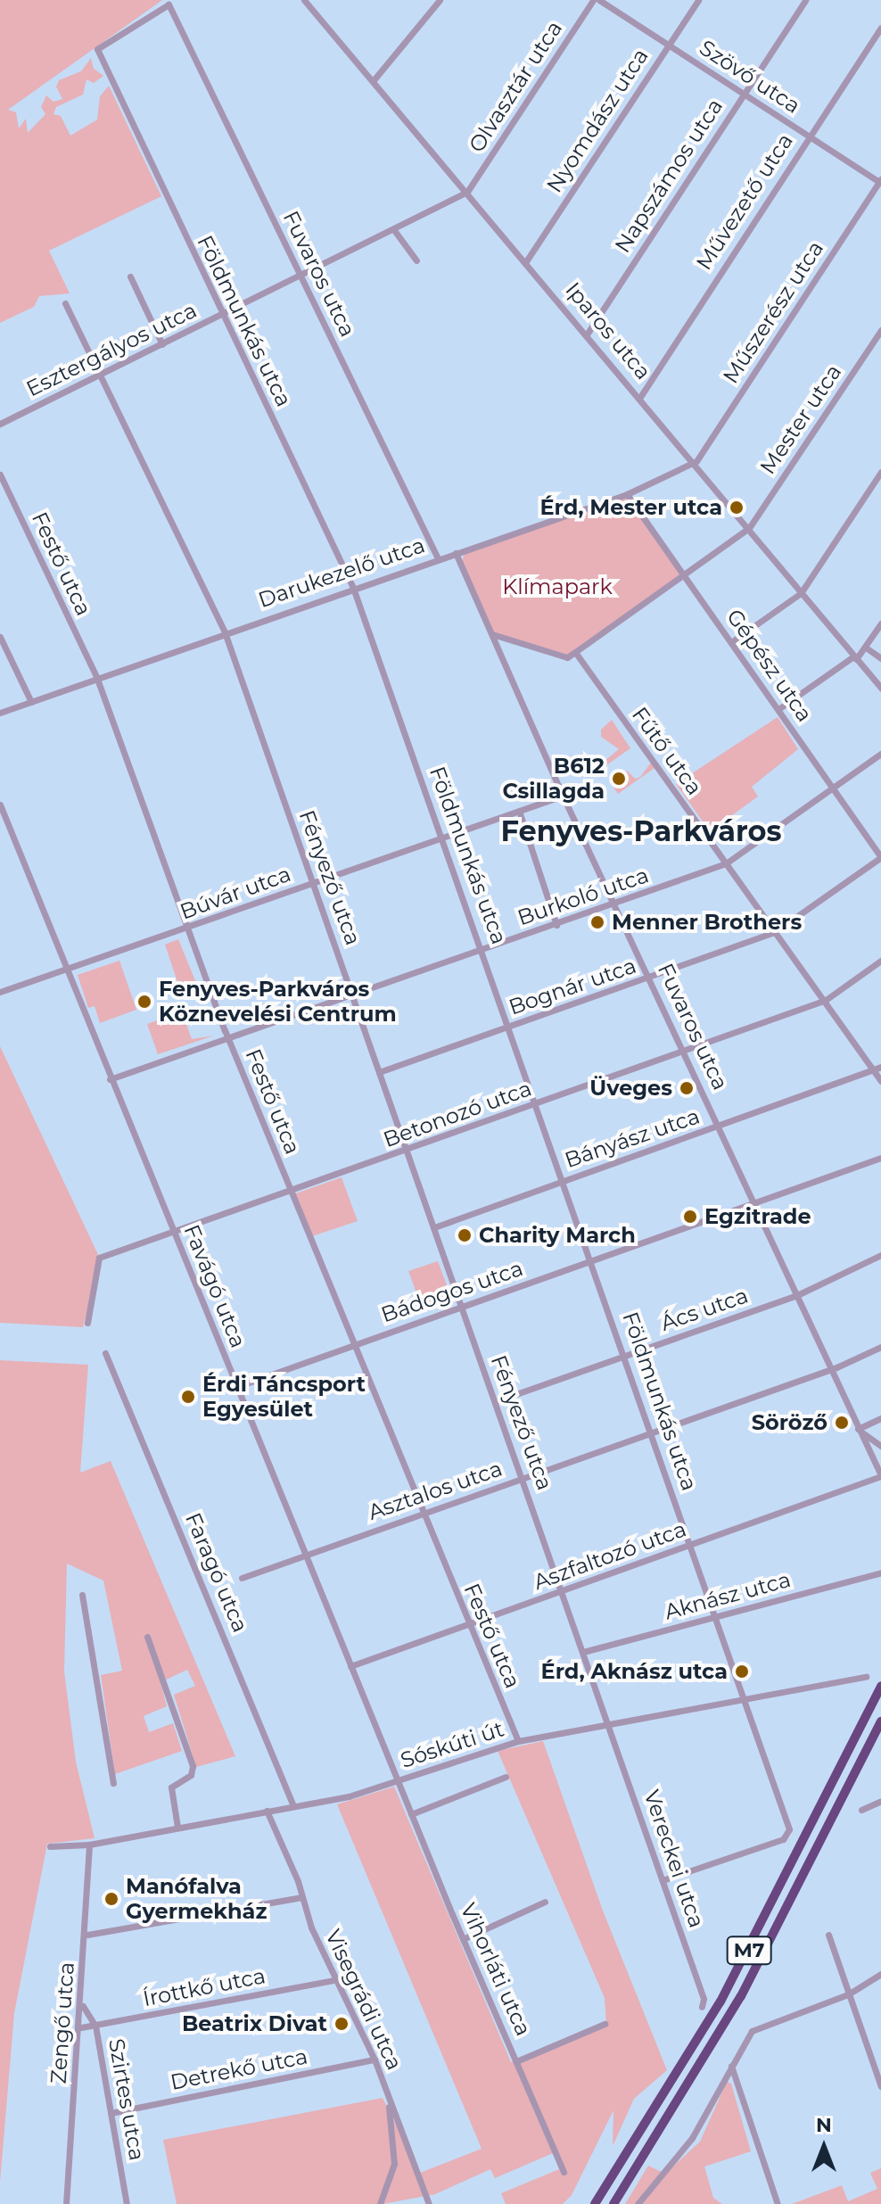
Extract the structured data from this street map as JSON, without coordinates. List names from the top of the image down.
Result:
{
  "streets": {
    "highway": ["M7"],
    "street": [
      "Szövő utca",
      "Olvasztár utca",
      "Nyomdász utca",
      "Napszámos utca",
      "Művezető utca",
      "Fuvaros utca",
      "Műszerész utca",
      "Földmunkás utca",
      "Iparos utca",
      "Esztergályos utca",
      "Mester utca",
      "Festő utca",
      "Darukezelő utca",
      "Gépész utca",
      "Fűtő utca",
      "Fényező utca",
      "Búvár utca",
      "Burkoló utca",
      "Bognár utca",
      "Betonozó utca",
      "Bányász utca",
      "Favágó utca",
      "Bádogos utca",
      "Ács utca",
      "Asztalos utca",
      "Aszfaltozó utca",
      "Faragó utca",
      "Aknász utca",
      "Sóskúti út",
      "Vereckei utca",
      "Vihorláti utca",
      "Írottkő utca",
      "Visegrádi utca",
      "Zengő utca",
      "Detrekő utca",
      "Szirtes utca"
    ]
  },
  "crossings": [
    ["Szövő utca", "Nyomdász utca"],
    ["Szövő utca", "Napszámos utca"],
    ["Szövő utca", "Művezető utca"],
    ["Szövő utca", "Műszerész utca"],
    ["Olvasztár utca", "Iparos utca"],
    ["Olvasztár utca", "Esztergályos utca"],
    ["Nyomdász utca", "Iparos utca"],
    ["Napszámos utca", "Iparos utca"],
    ["Művezető utca", "Iparos utca"],
    ["Fuvaros utca", "Földmunkás utca"],
    ["Fuvaros utca", "Esztergályos utca"],
    ["Fuvaros utca", "Darukezelő utca"],
    ["Fuvaros utca", "Búvár utca"],
    ["Fuvaros utca", "Burkoló utca"],
    ["Fuvaros utca", "Bognár utca"],
    ["Fuvaros utca", "Betonozó utca"],
    ["Fuvaros utca", "Bányász utca"],
    ["Fuvaros utca", "Bádogos utca"],
    ["Fuvaros utca", "Ács utca"],
    ["Fuvaros utca", "Asztalos utca"],
    ["Fuvaros utca", "Aszfaltozó utca"],
    ["Műszerész utca", "Iparos utca"],
    ["Műszerész utca", "Darukezelő utca"],
    ["Földmunkás utca", "Esztergályos utca"],
    ["Földmunkás utca", "Darukezelő utca"],
    ["Földmunkás utca", "Búvár utca"],
    ["Földmunkás utca", "Burkoló utca"],
    ["Földmunkás utca", "Bognár utca"],
    ["Földmunkás utca", "Betonozó utca"],
    ["Földmunkás utca", "Bányász utca"],
    ["Földmunkás utca", "Bádogos utca"],
    ["Földmunkás utca", "Ács utca"],
    ["Földmunkás utca", "Asztalos utca"],
    ["Földmunkás utca", "Aszfaltozó utca"],
    ["Földmunkás utca", "Aknász utca"],
    ["Földmunkás utca", "Sóskúti út"],
    ["Földmunkás utca", "Vereckei utca"],
    ["Iparos utca", "Esztergályos utca"],
    ["Iparos utca", "Mester utca"],
    ["Iparos utca", "Darukezelő utca"],
    ["Esztergályos utca", "Fényező utca"],
    ["Mester utca", "Gépész utca"],
    ["Mester utca", "Fűtő utca"],
    ["Festő utca", "Darukezelő utca"],
    ["Festő utca", "Búvár utca"],
    ["Festő utca", "Burkoló utca"],
    ["Festő utca", "Betonozó utca"],
    ["Festő utca", "Bádogos utca"],
    ["Festő utca", "Asztalos utca"],
    ["Festő utca", "Aszfaltozó utca"],
    ["Festő utca", "Sóskúti út"],
    ["Darukezelő utca", "Gépész utca"],
    ["Darukezelő utca", "Fényező utca"],
    ["Gépész utca", "Burkoló utca"],
    ["Gépész utca", "Bognár utca"],
    ["Fűtő utca", "Burkoló utca"],
    ["Fűtő utca", "Bognár utca"],
    ["Fűtő utca", "Betonozó utca"],
    ["Fűtő utca", "Bányász utca"],
    ["Fényező utca", "Búvár utca"],
    ["Fényező utca", "Burkoló utca"],
    ["Fényező utca", "Bognár utca"],
    ["Fényező utca", "Betonozó utca"],
    ["Fényező utca", "Bányász utca"],
    ["Fényező utca", "Bádogos utca"],
    ["Fényező utca", "Ács utca"],
    ["Fényező utca", "Asztalos utca"],
    ["Fényező utca", "Aszfaltozó utca"],
    ["Fényező utca", "Aknász utca"],
    ["Fényező utca", "Sóskúti út"],
    ["Fényező utca", "Vereckei utca"],
    ["Búvár utca", "Favágó utca"],
    ["Burkoló utca", "Favágó utca"],
    ["Betonozó utca", "Favágó utca"],
    ["Favágó utca", "Bádogos utca"],
    ["Favágó utca", "Asztalos utca"],
    ["Favágó utca", "Aszfaltozó utca"],
    ["Favágó utca", "Sóskúti út"],
    ["Favágó utca", "Vihorláti utca"],
    ["Faragó utca", "Sóskúti út"],
    ["Sóskúti út", "Vereckei utca"],
    ["Sóskúti út", "Vihorláti utca"],
    ["Sóskúti út", "Visegrádi utca"],
    ["Sóskúti út", "Zengő utca"],
    ["Írottkő utca", "Visegrádi utca"],
    ["Írottkő utca", "Zengő utca"],
    ["Írottkő utca", "Szirtes utca"],
    ["Visegrádi utca", "Detrekő utca"],
    ["Zengő utca", "Szirtes utca"],
    ["Detrekő utca", "Szirtes utca"]
  ],
  "districts": ["Fenyves-Parkváros"],
  "parks": ["Klímapark"],
  "places": [
    "Érd, Mester utca",
    "B612 Csillagda",
    "Menner Brothers",
    "Fenyves-Parkváros Köznevelési Centrum",
    "Üveges",
    "Egzitrade",
    "Charity March",
    "Érdi Táncsport Egyesület",
    "Söröző",
    "Érd, Aknász utca",
    "Manófalva Gyermekház",
    "Beatrix Divat"
  ],
  "north": "top"
}
